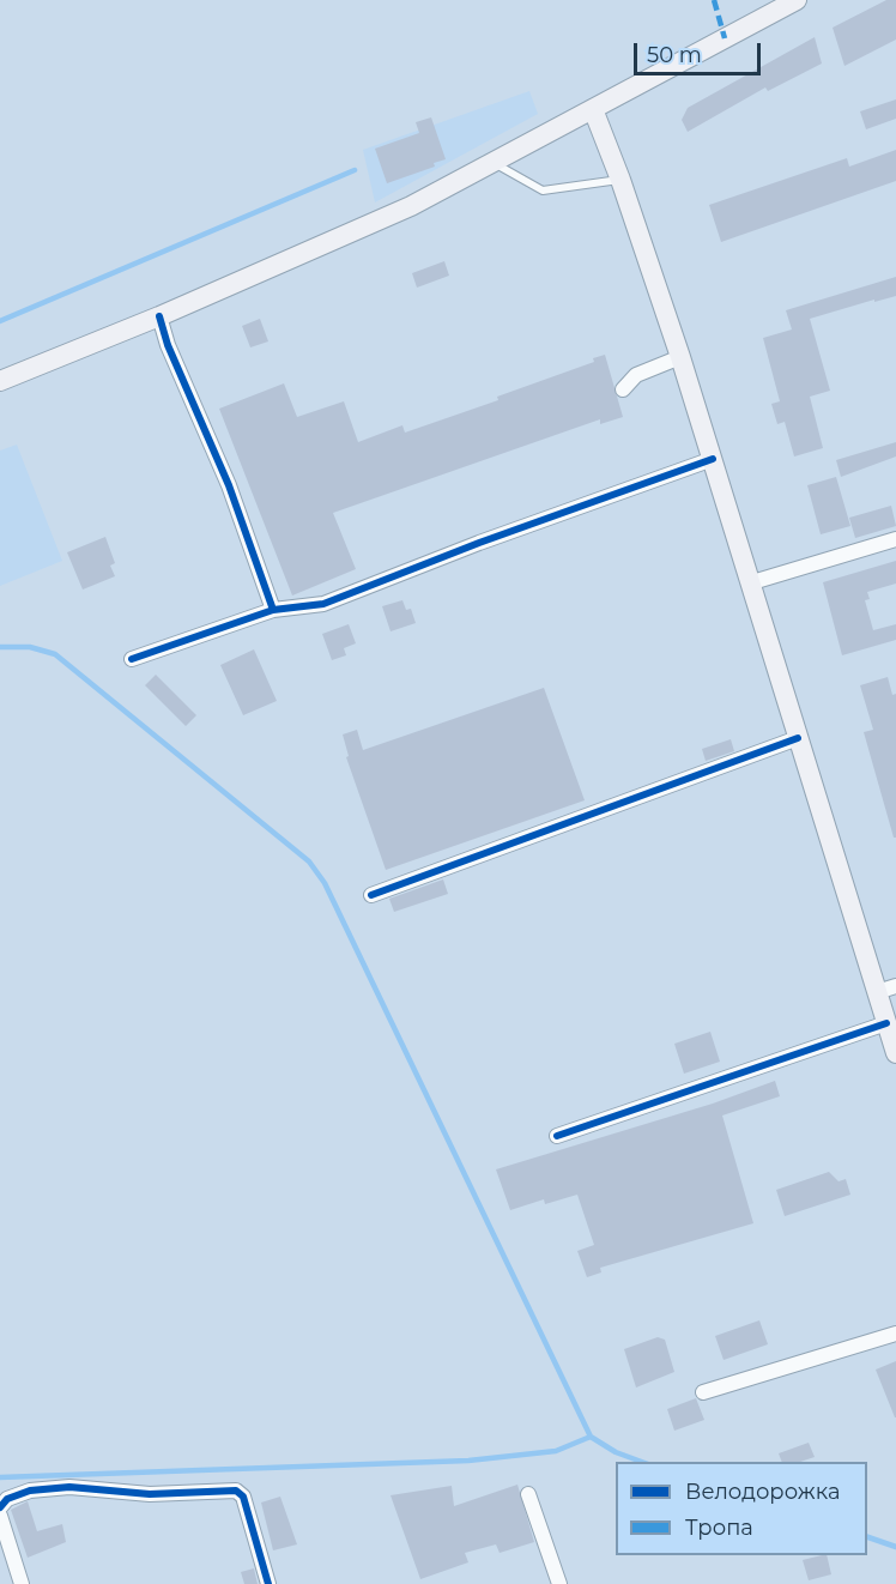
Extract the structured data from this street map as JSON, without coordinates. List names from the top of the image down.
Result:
{
  "legend": ["Велодорожка", "Тропа"],
  "scale_bar": "50 m"
}
